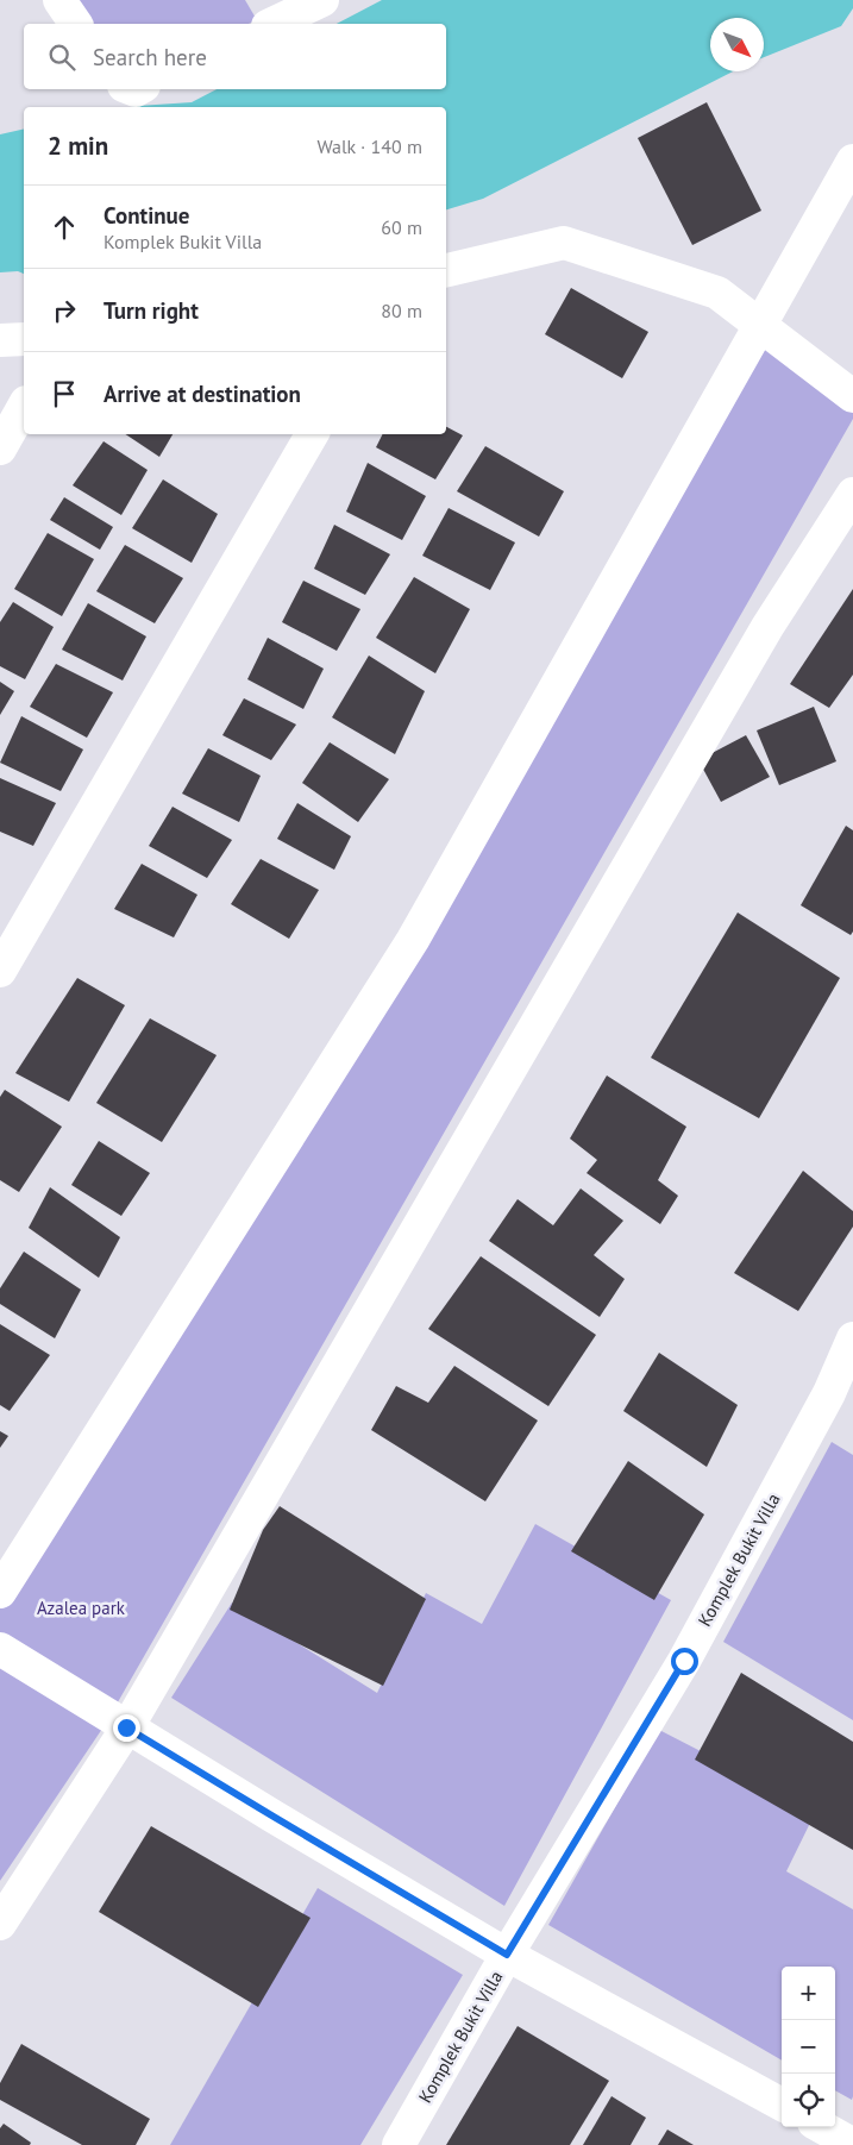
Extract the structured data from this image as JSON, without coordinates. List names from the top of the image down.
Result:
{
  "streets": {
    "street": ["Komplek Bukit Villa"]
  },
  "parks": ["Azalea park"],
  "north": "bottom right",
  "page": {
    "search": "Search here",
    "heading": ["2 min", "Walk · 140 m"],
    "list": [
      ["Continue", "Komplek Bukit Villa", "60 m"],
      ["Turn right", "80 m"],
      "Arrive at destination"
    ],
    "map_buttons": ["+", "−"]
  }
}
